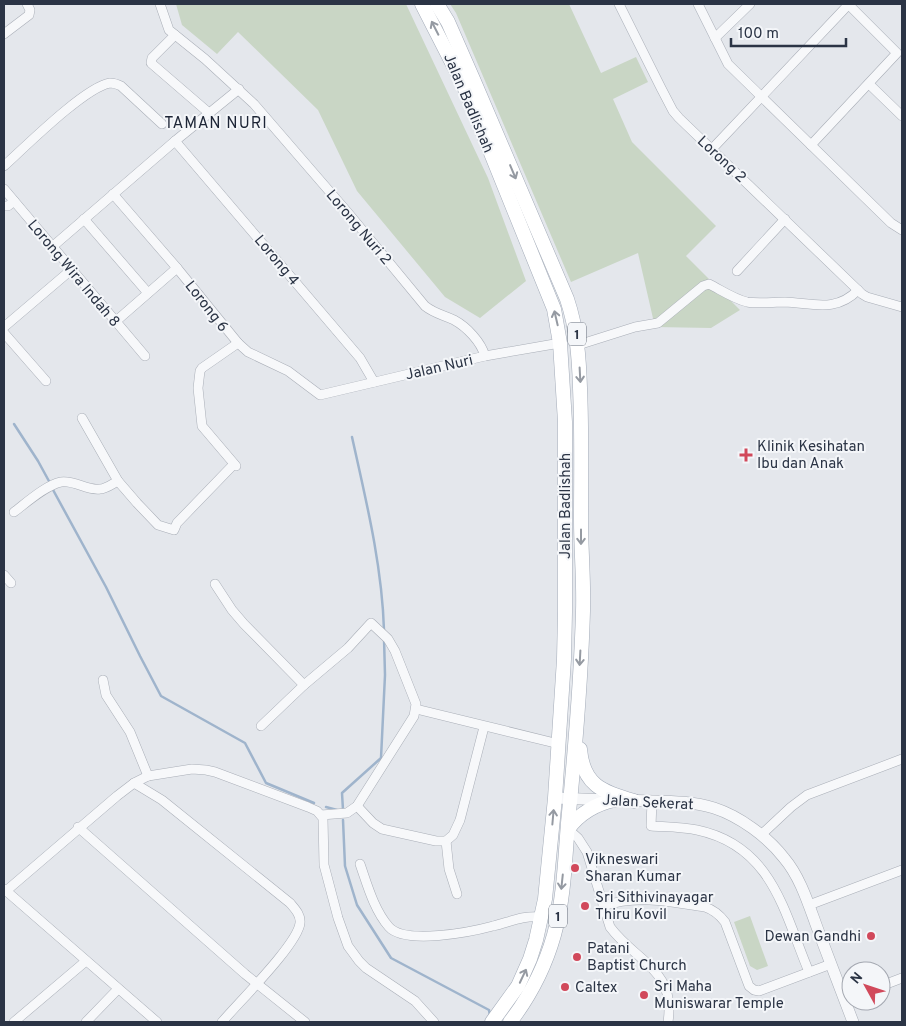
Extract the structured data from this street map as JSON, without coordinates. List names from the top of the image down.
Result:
{
  "streets": {
    "main road": ["Jalan Badlishah", "1"],
    "street": [
      "Lorong 2",
      "Lorong Nuri 2",
      "Lorong 4",
      "Lorong Wira Indah 8",
      "Lorong 6",
      "Jalan Nuri",
      "Jalan Sekerat"
    ]
  },
  "crossings": [
    ["Jalan Badlishah", "Jalan Nuri"],
    ["Jalan Badlishah", "Jalan Sekerat"],
    ["Lorong Nuri 2", "Jalan Nuri"],
    ["Lorong 4", "Jalan Nuri"],
    ["Lorong 6", "Jalan Nuri"]
  ],
  "districts": ["TAMAN NURI"],
  "places": {
    "health": ["Klinik Kesihatan Ibu dan Anak"],
    "other": [
      "Vikneswari Sharan Kumar",
      "Sri Sithivinayagar Thiru Kovil",
      "Dewan Gandhi",
      "Patani Baptist Church",
      "Caltex",
      "Sri Maha Muniswarar Temple"
    ]
  },
  "scale_bar": "100 m",
  "north": "top left"
}
